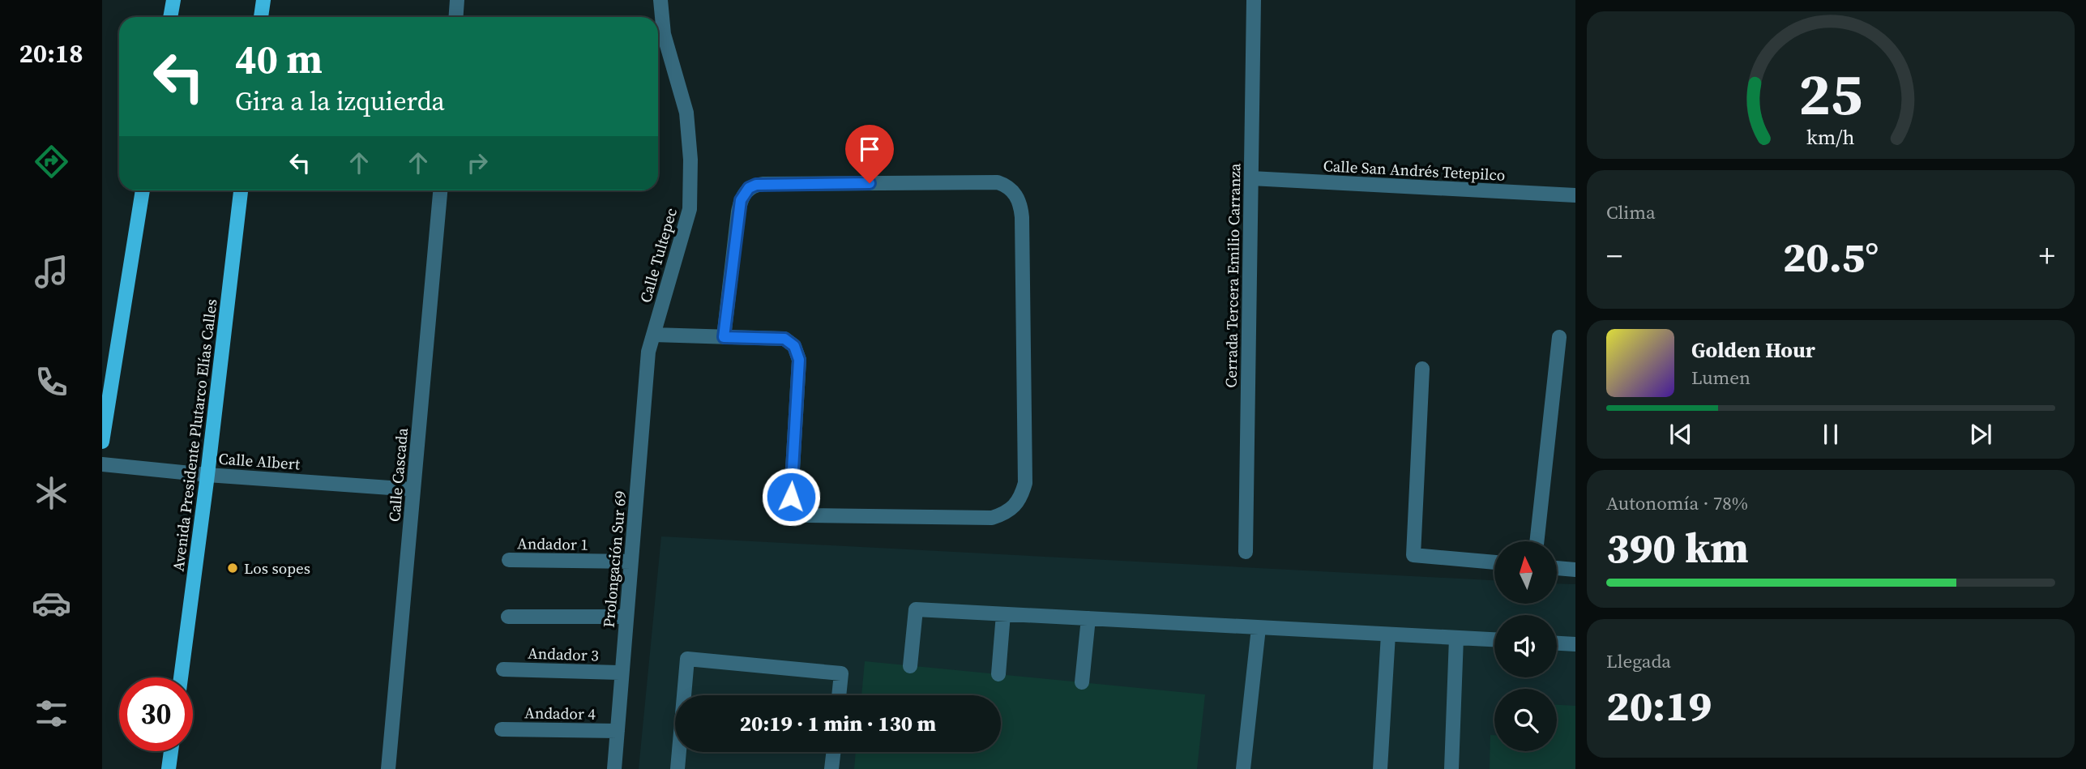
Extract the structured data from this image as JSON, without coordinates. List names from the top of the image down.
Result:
{
  "streets": {
    "main road": ["Avenida Presidente Plutarco Elías Calles"],
    "street": [
      "Calle San Andrés Tetepilco",
      "Calle Tultepec",
      "Cerrada Tercera Emilio Carranza",
      "Calle Albert",
      "Calle Cascada",
      "Andador 1",
      "Prolongación Sur 69",
      "Andador 3",
      "Andador 4"
    ]
  },
  "crossings": [
    ["Calle San Andrés Tetepilco", "Cerrada Tercera Emilio Carranza"],
    ["Calle Tultepec", "Prolongación Sur 69"],
    ["Avenida Presidente Plutarco Elías Calles", "Calle Albert"],
    ["Calle Albert", "Calle Cascada"],
    ["Andador 1", "Prolongación Sur 69"],
    ["Prolongación Sur 69", "Andador 3"],
    ["Prolongación Sur 69", "Andador 4"]
  ],
  "places": ["Los sopes"],
  "north": "top",
  "page": {
    "tabs": "20:18",
    "turn": ["40 m", "Gira a la izquierda"],
    "tile": [
      "Clima",
      ["Autonomía · 78%", "390 km"],
      ["Llegada", "20:19"]
    ],
    "heat": ["−", "20.5°", "+"],
    "song": ["Golden Hour", "Lumen"],
    "limit": "30",
    "trip": "20:19 · 1 min · 130 m",
    "gauge": ["25", "km/h"]
  }
}
